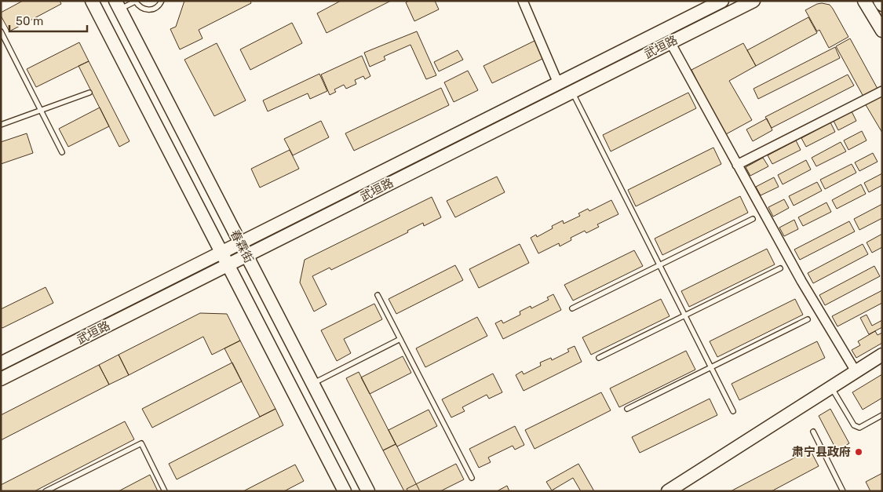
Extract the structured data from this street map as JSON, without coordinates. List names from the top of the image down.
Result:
{
  "streets": {
    "main road": ["武垣路", "春霖街"]
  },
  "crossings": [
    ["武垣路", "春霖街"]
  ],
  "places": ["肃宁县政府"],
  "scale_bar": "50 m"
}
